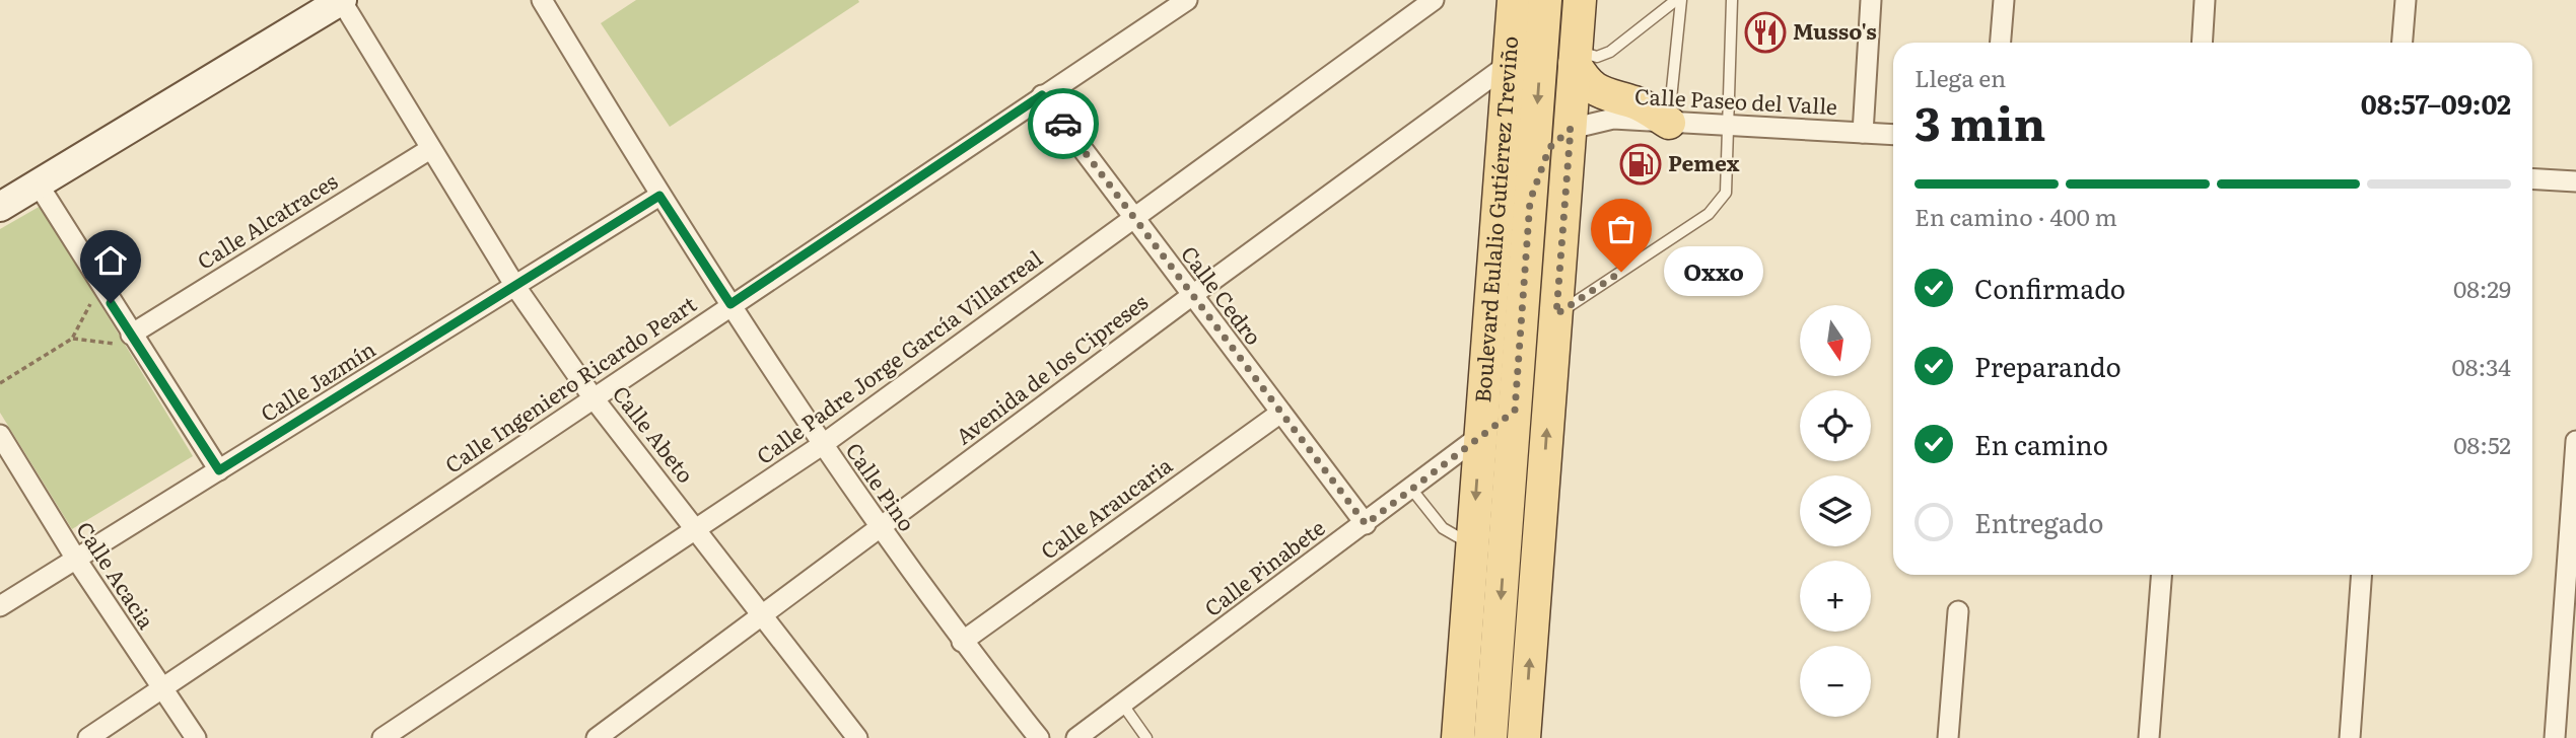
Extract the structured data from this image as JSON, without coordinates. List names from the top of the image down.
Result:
{
  "streets": {
    "main road": ["Boulevard Eulalio Gutiérrez Treviño"],
    "street": [
      "Calle Paseo del Valle",
      "Calle Alcatraces",
      "Calle Cedro",
      "Calle Padre Jorge García Villarreal",
      "Avenida de los Cipreses",
      "Calle Jazmín",
      "Calle Ingeniero Ricardo Peart",
      "Calle Abeto",
      "Calle Pino",
      "Calle Araucaria",
      "Calle Pinabete",
      "Calle Acacia"
    ]
  },
  "crossings": [
    ["Boulevard Eulalio Gutiérrez Treviño", "Avenida de los Cipreses"],
    ["Boulevard Eulalio Gutiérrez Treviño", "Calle Pinabete"],
    ["Calle Alcatraces", "Calle Abeto"],
    ["Calle Cedro", "Calle Padre Jorge García Villarreal"],
    ["Calle Cedro", "Avenida de los Cipreses"],
    ["Calle Cedro", "Calle Ingeniero Ricardo Peart"],
    ["Calle Cedro", "Calle Araucaria"],
    ["Calle Cedro", "Calle Pinabete"],
    ["Calle Padre Jorge García Villarreal", "Calle Abeto"],
    ["Calle Padre Jorge García Villarreal", "Calle Pino"],
    ["Avenida de los Cipreses", "Calle Abeto"],
    ["Avenida de los Cipreses", "Calle Pino"],
    ["Calle Jazmín", "Calle Abeto"],
    ["Calle Jazmín", "Calle Pino"],
    ["Calle Jazmín", "Calle Acacia"],
    ["Calle Ingeniero Ricardo Peart", "Calle Abeto"],
    ["Calle Ingeniero Ricardo Peart", "Calle Pino"],
    ["Calle Ingeniero Ricardo Peart", "Calle Acacia"],
    ["Calle Pino", "Calle Araucaria"]
  ],
  "places": {
    "restaurant": ["Musso's"],
    "fuel station": ["Pemex"],
    "other": ["Oxxo"]
  },
  "north": "bottom",
  "page": {
    "heading": ["3 min", "Llega en", "08:57–09:02"],
    "bar": "En camino · 400 m",
    "bubble": "Oxxo",
    "list": [
      ["Confirmado", "08:29"],
      ["Preparando", "08:34"],
      ["En camino", "08:52"],
      "Entregado"
    ],
    "map_buttons": ["+", "−"]
  }
}
